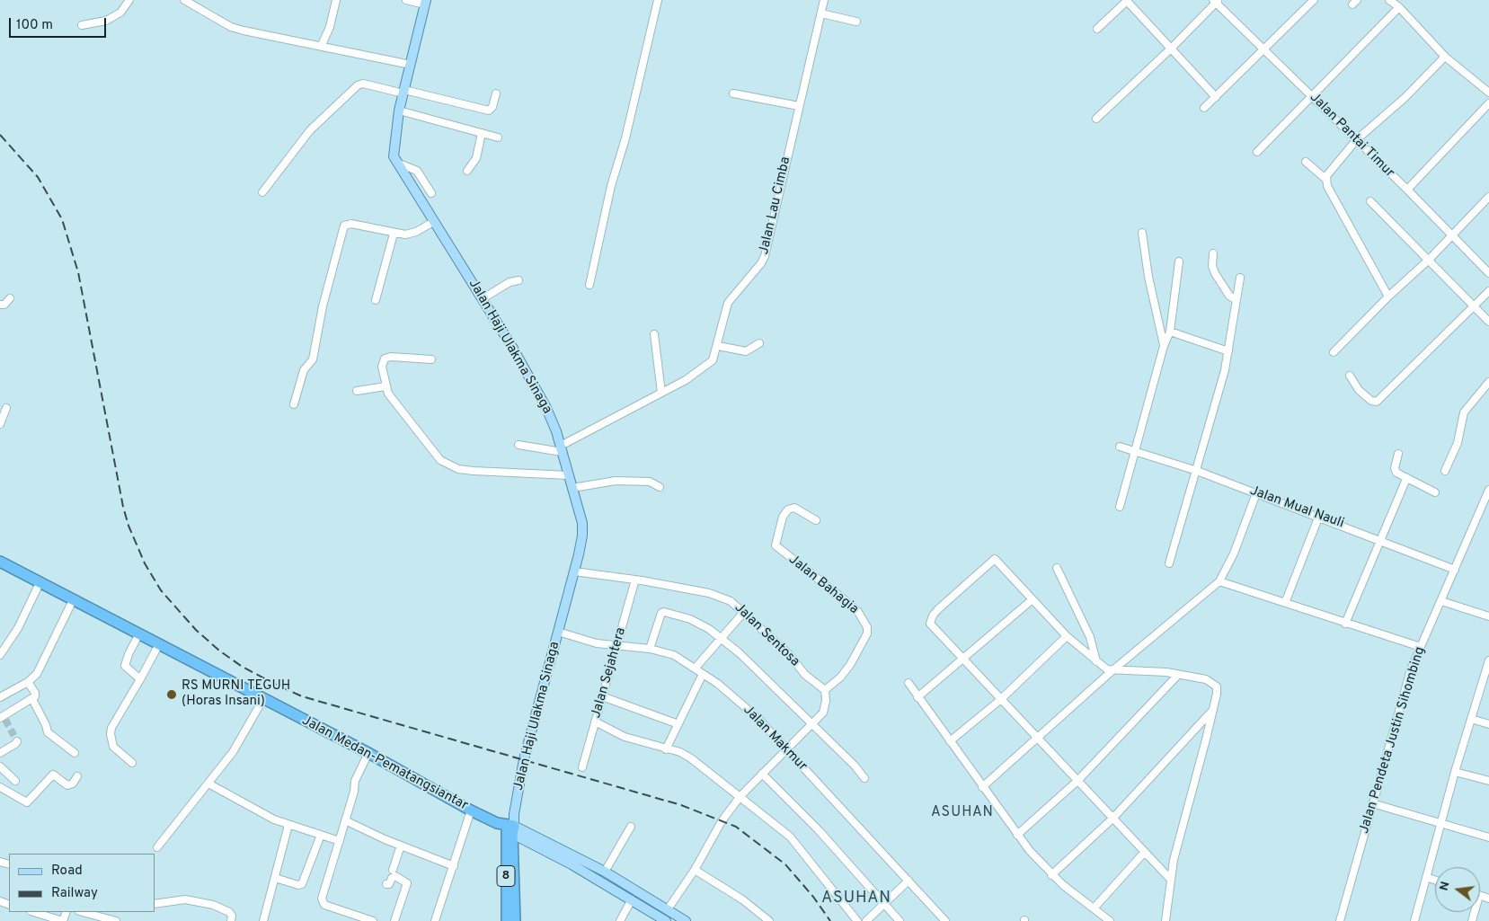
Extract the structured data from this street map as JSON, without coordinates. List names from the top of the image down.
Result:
{
  "streets": {
    "highway": ["Jalan Medan-Pematangsiantar", "8"],
    "main road": ["Jalan Haji Ulakma Sinaga"],
    "street": [
      "Jalan Pantai Timur",
      "Jalan Lau Cimba",
      "Jalan Mual Nauli",
      "Jalan Bahagia",
      "Jalan Sentosa",
      "Jalan Sejahtera",
      "Jalan Makmur",
      "Jalan Pendeta Justin Sihombing"
    ]
  },
  "crossings": [
    ["Jalan Lau Cimba", "Jalan Haji Ulakma Sinaga"],
    ["Jalan Haji Ulakma Sinaga", "Jalan Sentosa"],
    ["Jalan Haji Ulakma Sinaga", "Jalan Makmur"],
    ["Jalan Haji Ulakma Sinaga", "Jalan Medan-Pematangsiantar"],
    ["Jalan Haji Ulakma Sinaga", "8"],
    ["Jalan Mual Nauli", "Jalan Pendeta Justin Sihombing"],
    ["Jalan Bahagia", "Jalan Sentosa"],
    ["Jalan Sentosa", "Jalan Sejahtera"],
    ["Jalan Sejahtera", "Jalan Makmur"],
    ["Jalan Medan-Pematangsiantar", "8"]
  ],
  "districts": ["ASUHAN", "ASUHAN"],
  "places": ["RS MURNI TEGUH (Horas Insani)"],
  "legend": ["Road", "Railway"],
  "scale_bar": "100 m",
  "north": "left"
}
